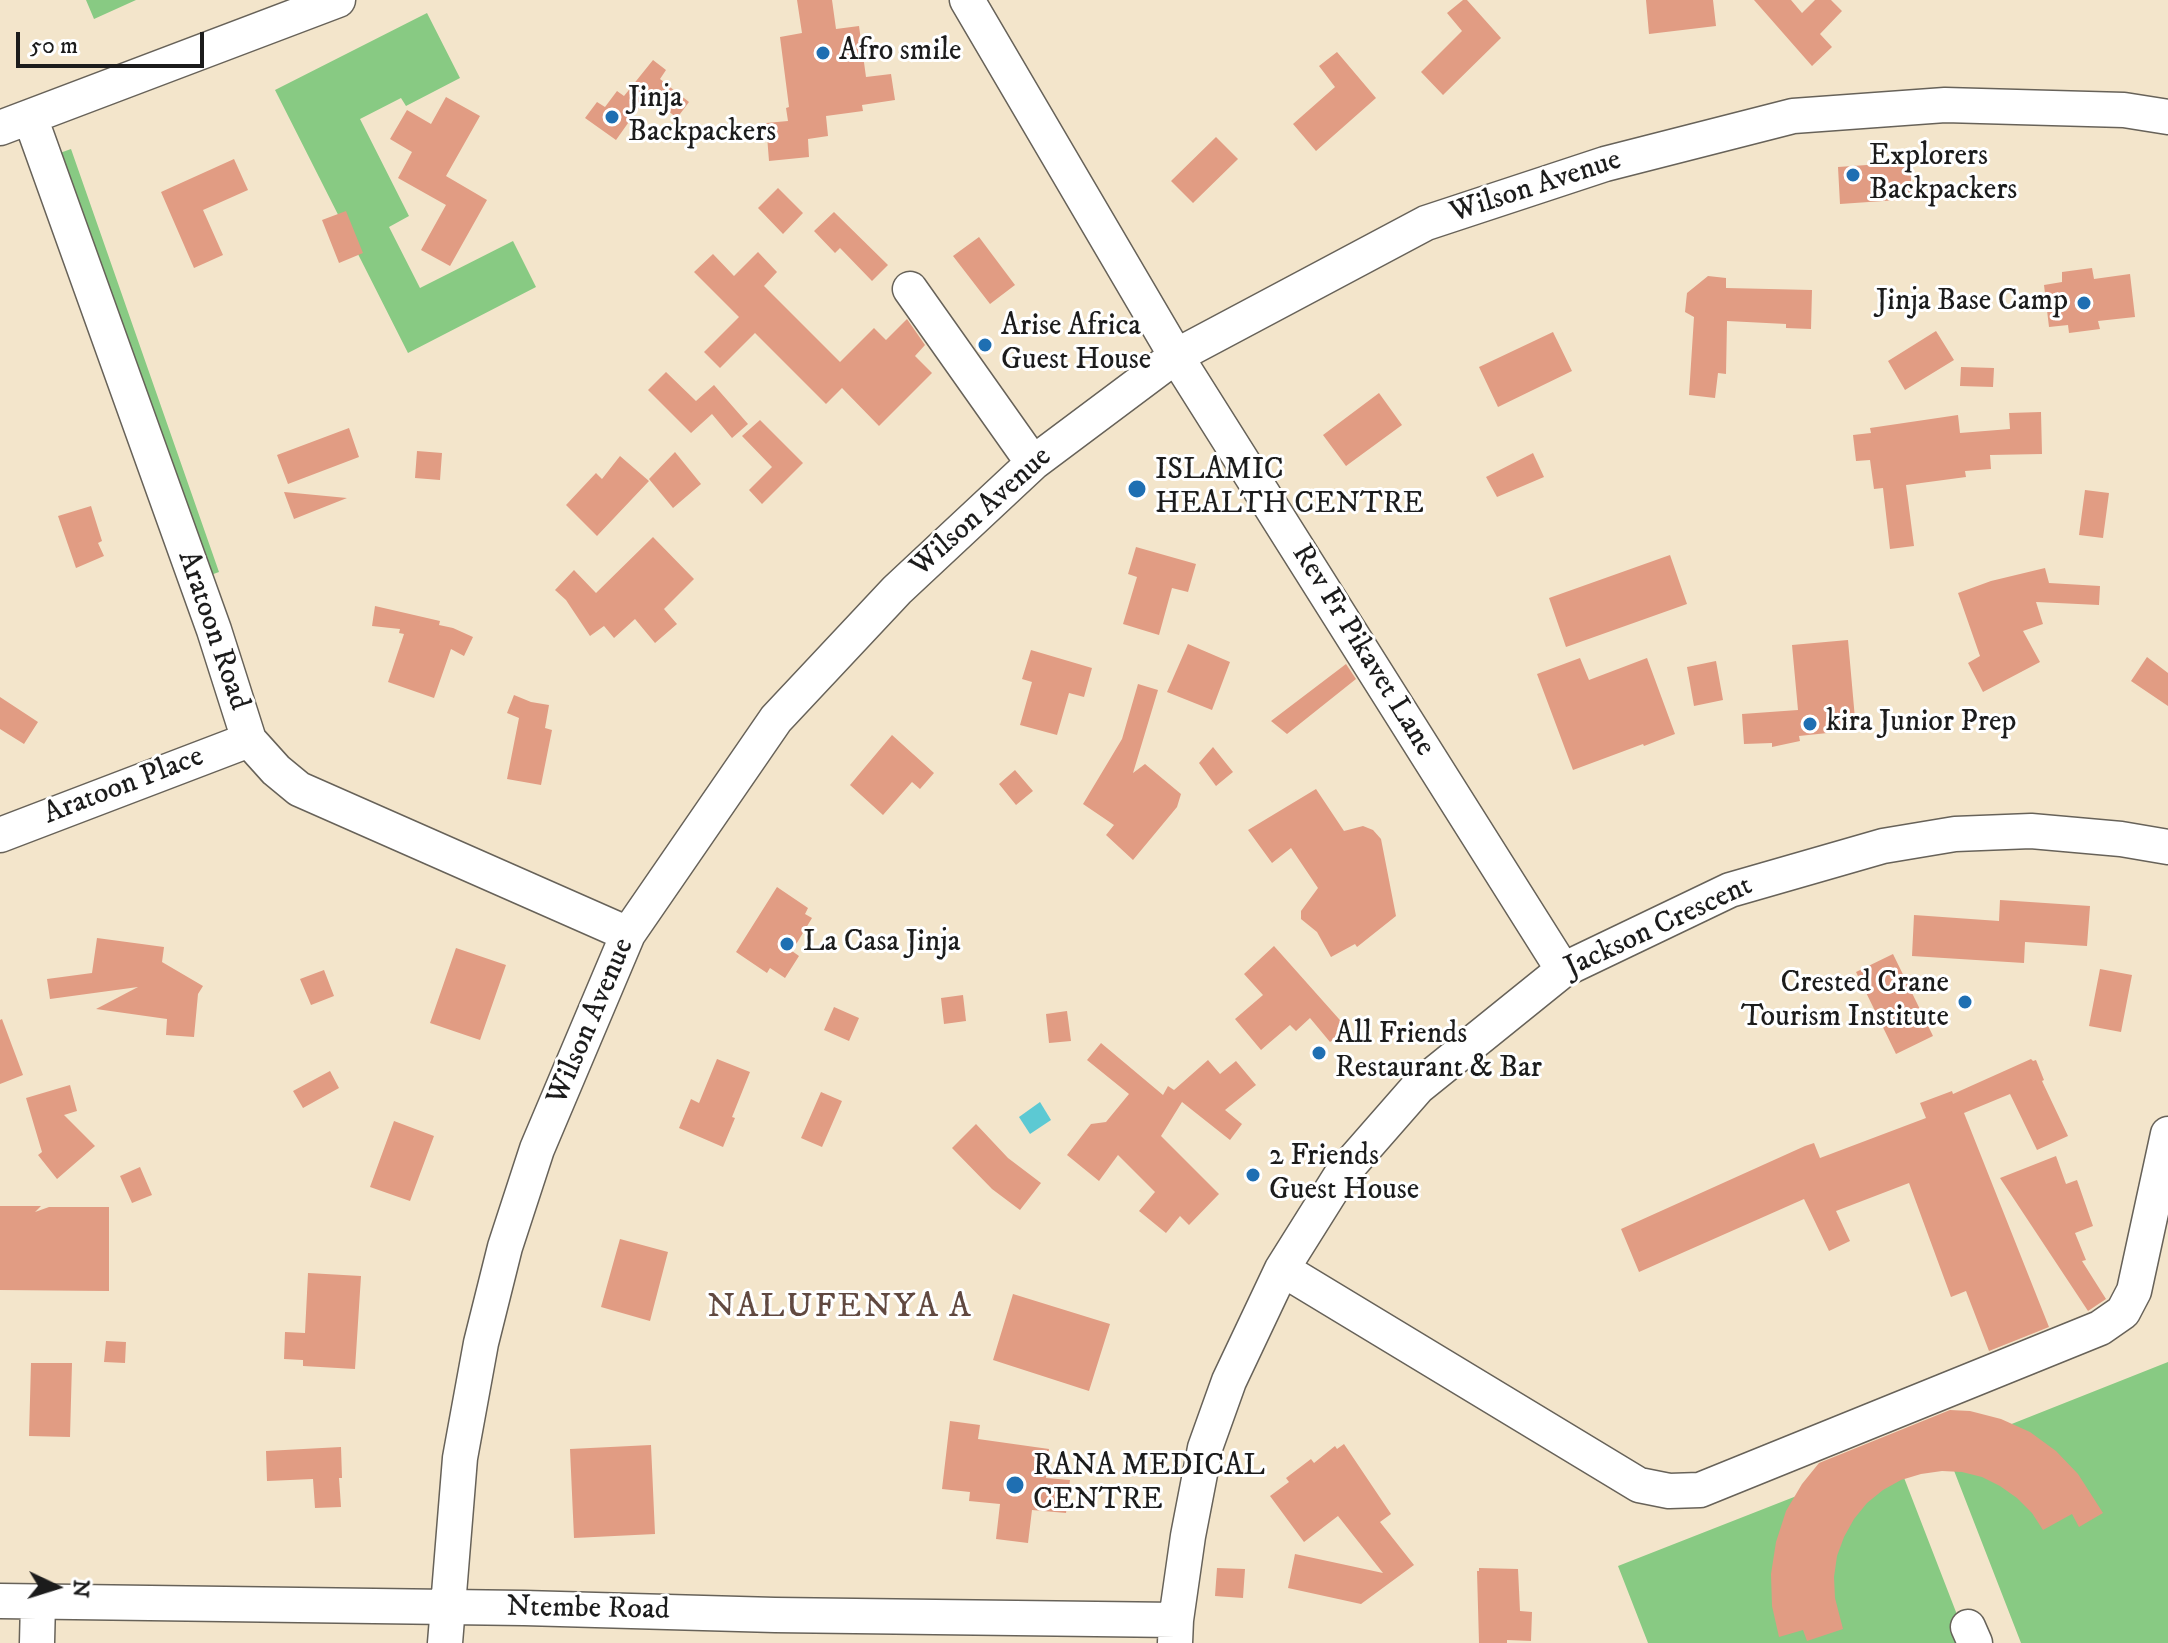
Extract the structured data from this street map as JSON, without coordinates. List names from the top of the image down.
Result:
{
  "streets": {
    "street": [
      "Wilson Avenue",
      "Aratoon Road",
      "Rev Fr Pikavet Lane",
      "Aratoon Place",
      "Jackson Crescent",
      "Ntembe Road"
    ]
  },
  "crossings": [
    ["Wilson Avenue", "Aratoon Road"],
    ["Wilson Avenue", "Rev Fr Pikavet Lane"],
    ["Wilson Avenue", "Ntembe Road"],
    ["Aratoon Road", "Aratoon Place"],
    ["Rev Fr Pikavet Lane", "Jackson Crescent"],
    ["Jackson Crescent", "Ntembe Road"]
  ],
  "districts": ["NALUFENYA A"],
  "places": [
    "Afro smile",
    "Jinja Backpackers",
    "Explorers Backpackers",
    "Jinja Base Camp",
    "Arise Africa Guest House",
    "ISLAMIC HEALTH CENTRE",
    "kira Junior Prep",
    "La Casa Jinja",
    "Crested Crane Tourism Institute",
    "All Friends Restaurant & Bar",
    "2 Friends Guest House",
    "RANA MEDICAL CENTRE"
  ],
  "scale_bar": "50 m",
  "north": "right"
}
